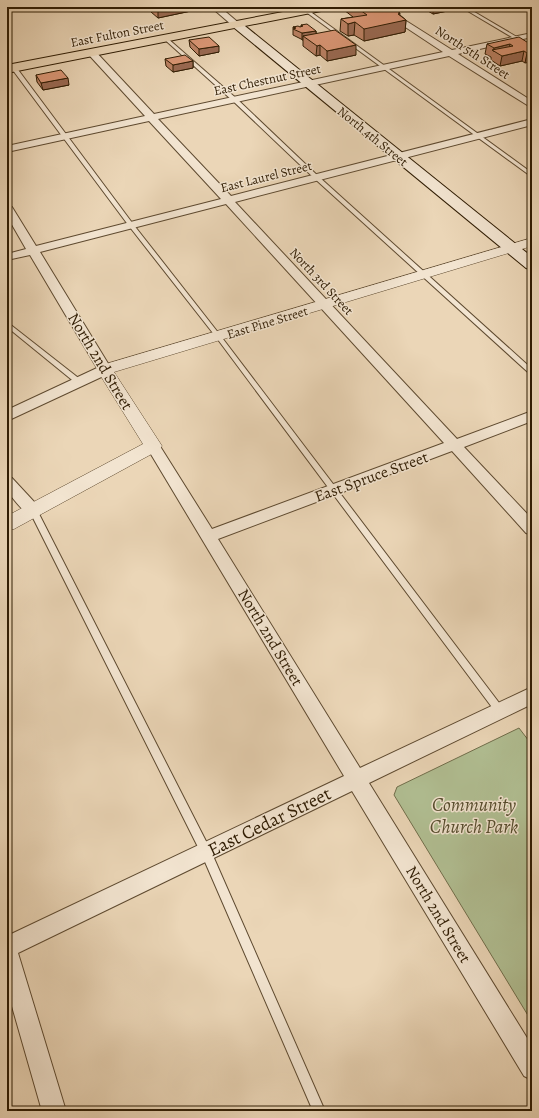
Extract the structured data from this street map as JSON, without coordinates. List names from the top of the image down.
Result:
{
  "streets": {
    "main road": ["East Fulton Street", "North 4th Street"],
    "street": [
      "North 5th Street",
      "East Chestnut Street",
      "East Laurel Street",
      "North 3rd Street",
      "East Pine Street",
      "North 2nd Street",
      "East Spruce Street",
      "East Cedar Street"
    ]
  },
  "crossings": [
    ["East Fulton Street", "North 4th Street"],
    ["East Fulton Street", "North 3rd Street"],
    ["North 5th Street", "East Chestnut Street"],
    ["East Chestnut Street", "North 4th Street"],
    ["East Chestnut Street", "North 3rd Street"],
    ["North 4th Street", "East Laurel Street"],
    ["North 4th Street", "East Pine Street"],
    ["East Laurel Street", "North 3rd Street"],
    ["East Laurel Street", "North 2nd Street"],
    ["North 3rd Street", "East Pine Street"],
    ["North 3rd Street", "East Spruce Street"],
    ["East Pine Street", "North 2nd Street"],
    ["North 2nd Street", "East Spruce Street"],
    ["North 2nd Street", "East Cedar Street"]
  ],
  "parks": ["Community Church Park"]
}
